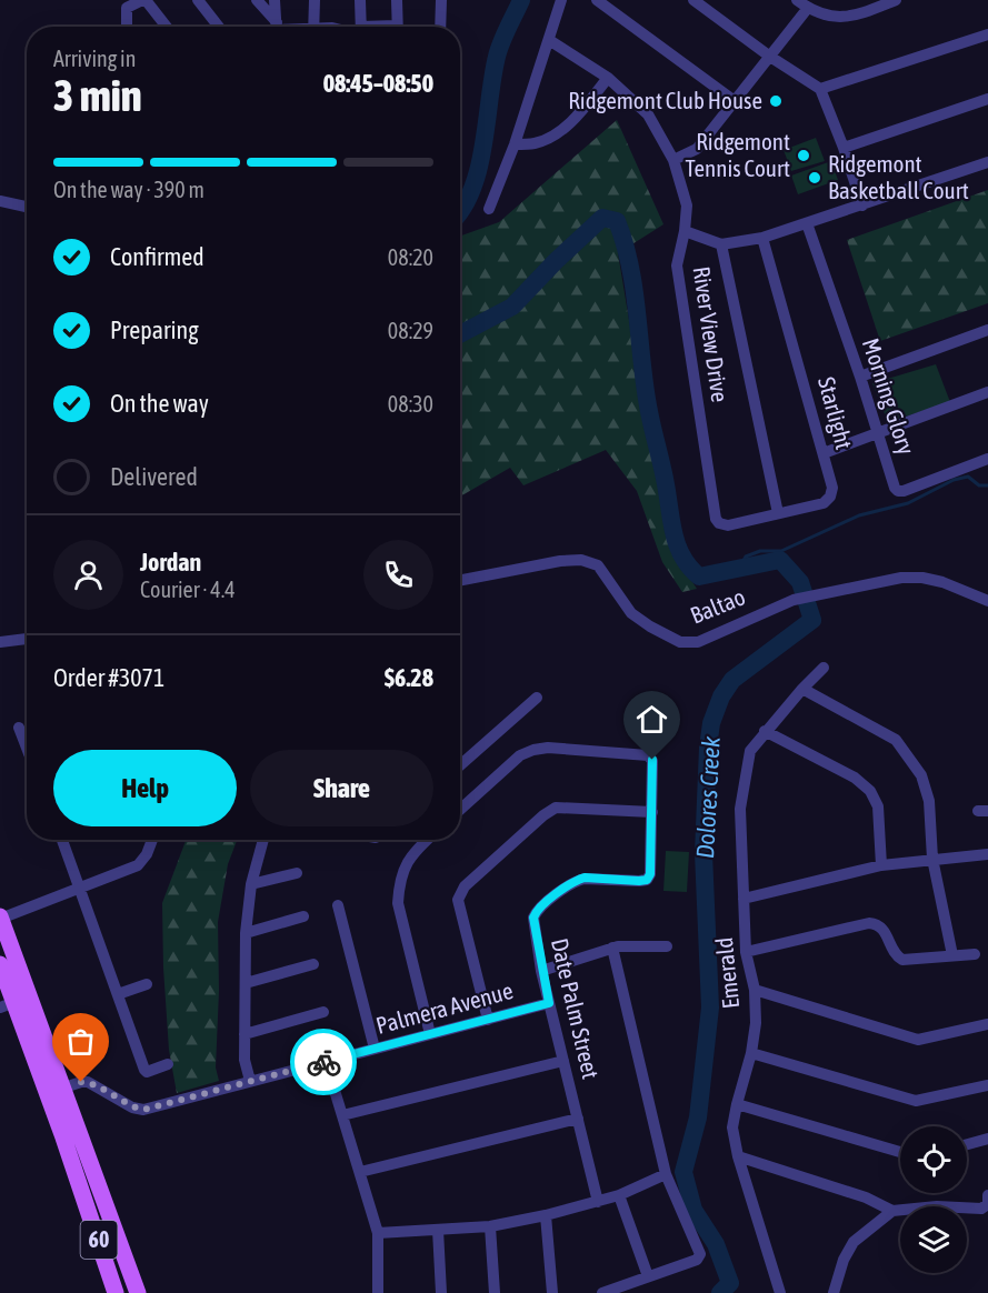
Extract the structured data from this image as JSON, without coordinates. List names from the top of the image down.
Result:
{
  "streets": {
    "main road": ["60"],
    "street": [
      "River View Drive",
      "Morning Glory",
      "Starlight",
      "Baltao",
      "Emerald",
      "Palmera Avenue",
      "Date Palm Street"
    ]
  },
  "crossings": [
    ["River View Drive", "Starlight"],
    ["Palmera Avenue", "Date Palm Street"],
    ["Palmera Avenue", "60"]
  ],
  "water": ["Dolores Creek"],
  "places": ["Ridgemont Club House", "Ridgemont Tennis Court", "Ridgemont Basketball Court"],
  "page": {
    "heading": ["3 min", "Arriving in", "08:45–08:50"],
    "panel": [
      "Jordan",
      "Courier · 4.4",
      "Order #3071",
      "$6.28"
    ],
    "bar": "On the way · 390 m",
    "list": [
      ["Confirmed", "08:20"],
      ["Preparing", "08:29"],
      ["On the way", "08:30"],
      "Delivered"
    ],
    "buttons": ["Help", "Share"]
  }
}
